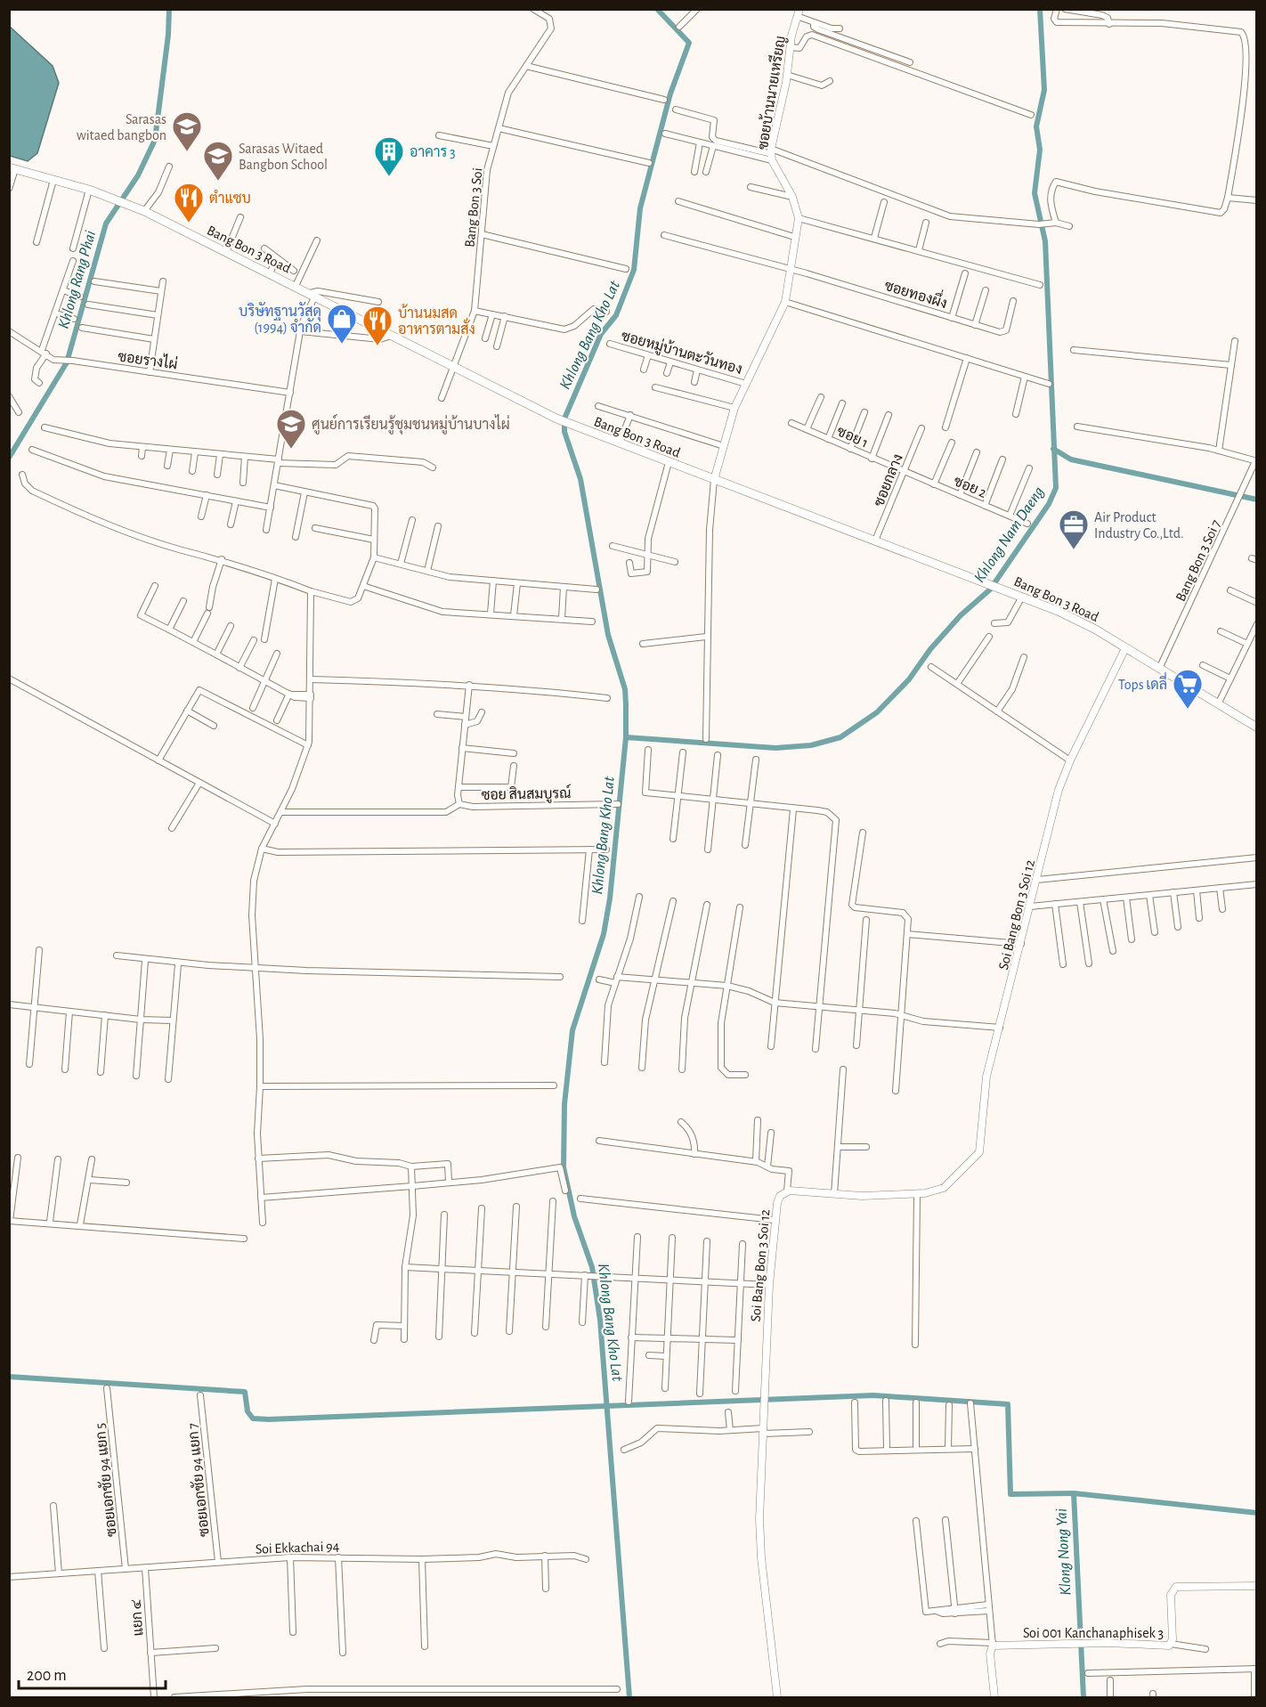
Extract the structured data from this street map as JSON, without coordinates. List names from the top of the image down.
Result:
{
  "streets": {
    "main road": ["Bang Bon 3 Road"],
    "street": [
      "ซอยบ้านนายเหรียญ",
      "Bang Bon 3 Soi",
      "ซอยทองผึ่ง",
      "ซอยหมู่บ้านตะวันทอง",
      "ซอยรางไผ่",
      "ซอย 1",
      "ซอยกลาง",
      "ซอย 2",
      "Bang Bon 3 Soi 7",
      "ซอย สินสมบูรณ์",
      "Soi Bang Bon 3 Soi 12",
      "ซอยเอกชัย 94 แยก 5",
      "ซอยเอกชัย 94 แยก 7",
      "Soi Ekkachai 94",
      "แยก ๔",
      "Soi 001 Kanchanaphisek 3"
    ]
  },
  "crossings": [
    ["ซอยบ้านนายเหรียญ", "Bang Bon 3 Road"],
    ["ซอยบ้านนายเหรียญ", "ซอยทองผึ่ง"],
    ["ซอยบ้านนายเหรียญ", "ซอยหมู่บ้านตะวันทอง"],
    ["Bang Bon 3 Soi", "Bang Bon 3 Road"],
    ["Bang Bon 3 Road", "ซอยกลาง"],
    ["Bang Bon 3 Road", "Bang Bon 3 Soi 7"],
    ["Bang Bon 3 Road", "Soi Bang Bon 3 Soi 12"],
    ["ซอย 1", "ซอยกลาง"],
    ["ซอย 1", "ซอย 2"],
    ["ซอยกลาง", "ซอย 2"],
    ["ซอยเอกชัย 94 แยก 5", "Soi Ekkachai 94"],
    ["ซอยเอกชัย 94 แยก 7", "Soi Ekkachai 94"],
    ["Soi Ekkachai 94", "แยก ๔"]
  ],
  "water": [
    "Khlong Rang Phai",
    "Khlong Bang Kho Lat",
    "Khlong Nam Daeng",
    "Klong Nong Yai"
  ],
  "places": {
    "school or university": ["Sarasas witaed bangbon", "Sarasas Witaed Bangbon School", "ศูนย์การเรียนรู้ชุมชนหมู่บ้านบางไผ่"],
    "building": ["อาคาร 3"],
    "restaurant": ["ตำแซบ", "บ้านนมสด อาหารตามสั่ง"],
    "shop": ["บริษัทฐานวัสดุ (1994) จำกัด"],
    "office": ["Air Product Industry Co.,Ltd."],
    "supermarket": ["Tops เดลี่"]
  },
  "scale_bar": "200 m"
}
